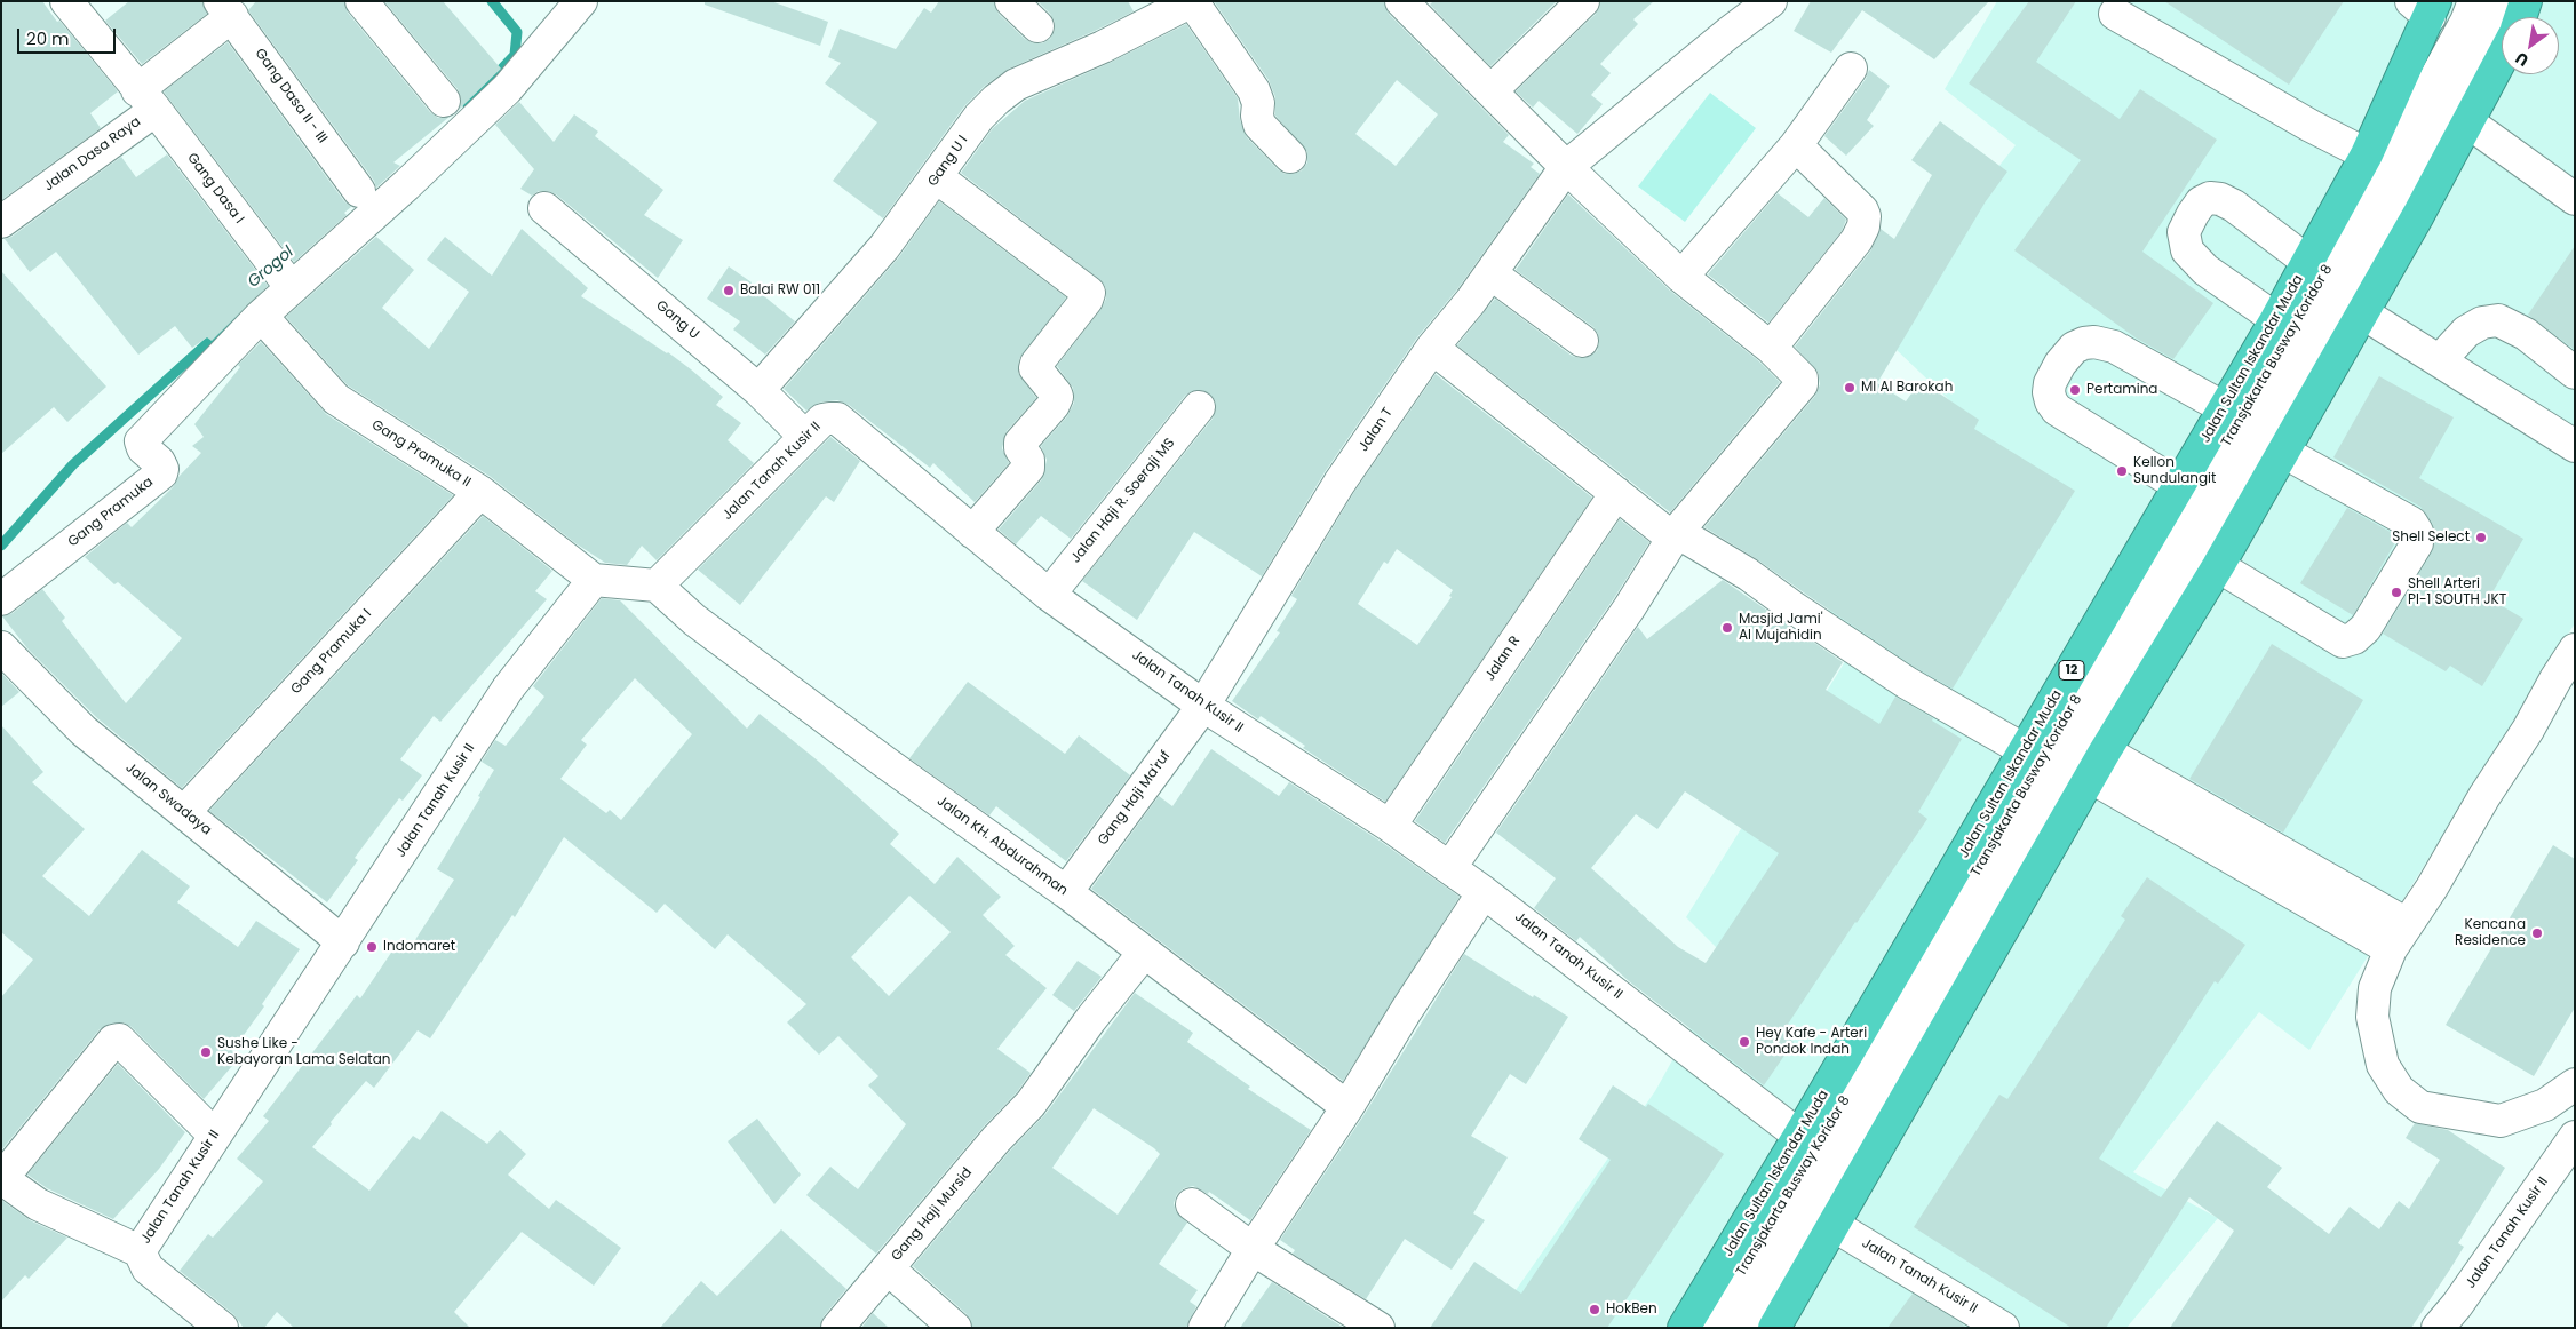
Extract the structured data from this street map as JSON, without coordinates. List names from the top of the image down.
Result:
{
  "streets": {
    "highway": ["Jalan Sultan Iskandar Muda", "12"],
    "street": [
      "Gang Dasa II - III",
      "Jalan Dasa Raya",
      "Gang U I",
      "Gang Dasa I",
      "Gang U",
      "Transjakarta Busway Koridor 8",
      "Jalan T",
      "Gang Pramuka II",
      "Jalan Tanah Kusir II",
      "Jalan Haji R. Soeraji MS",
      "Gang Pramuka",
      "Gang Pramuka I",
      "Jalan R",
      "Gang Haji Ma'ruf",
      "Jalan Swadaya",
      "Jalan KH. Abdurahman",
      "Gang Haji Mursid"
    ]
  },
  "crossings": [
    ["Gang Dasa II - III", "Jalan Dasa Raya"],
    ["Jalan Dasa Raya", "Gang Dasa I"],
    ["Gang U I", "Gang U"],
    ["Gang U", "Jalan Tanah Kusir II"],
    ["Jalan Sultan Iskandar Muda", "Jalan Tanah Kusir II"],
    ["Jalan T", "Jalan Tanah Kusir II"],
    ["Jalan T", "Gang Haji Ma'ruf"],
    ["Gang Pramuka II", "Jalan Tanah Kusir II"],
    ["Gang Pramuka II", "Gang Pramuka"],
    ["Gang Pramuka II", "Gang Pramuka I"],
    ["Jalan Tanah Kusir II", "Jalan Haji R. Soeraji MS"],
    ["Jalan Tanah Kusir II", "Jalan R"],
    ["Jalan Tanah Kusir II", "Gang Haji Ma'ruf"],
    ["Jalan Tanah Kusir II", "Jalan Swadaya"],
    ["Jalan Tanah Kusir II", "Jalan KH. Abdurahman"],
    ["Gang Pramuka I", "Jalan Swadaya"],
    ["Gang Haji Ma'ruf", "Jalan KH. Abdurahman"],
    ["Jalan KH. Abdurahman", "Gang Haji Mursid"]
  ],
  "water": ["Grogol"],
  "places": [
    "Balai RW 011",
    "MI Al Barokah",
    "Pertamina",
    "Kellon Sundulangit",
    "Shell Select",
    "Shell Arteri PI-1 SOUTH JKT",
    "Masjid Jami' Al Mujahidin",
    "Kencana Residence",
    "Indomaret",
    "Hey Kafe - Arteri Pondok Indah",
    "Sushe Like - Kebayoran Lama Selatan",
    "HokBen"
  ],
  "scale_bar": "20 m",
  "north": "bottom left"
}
